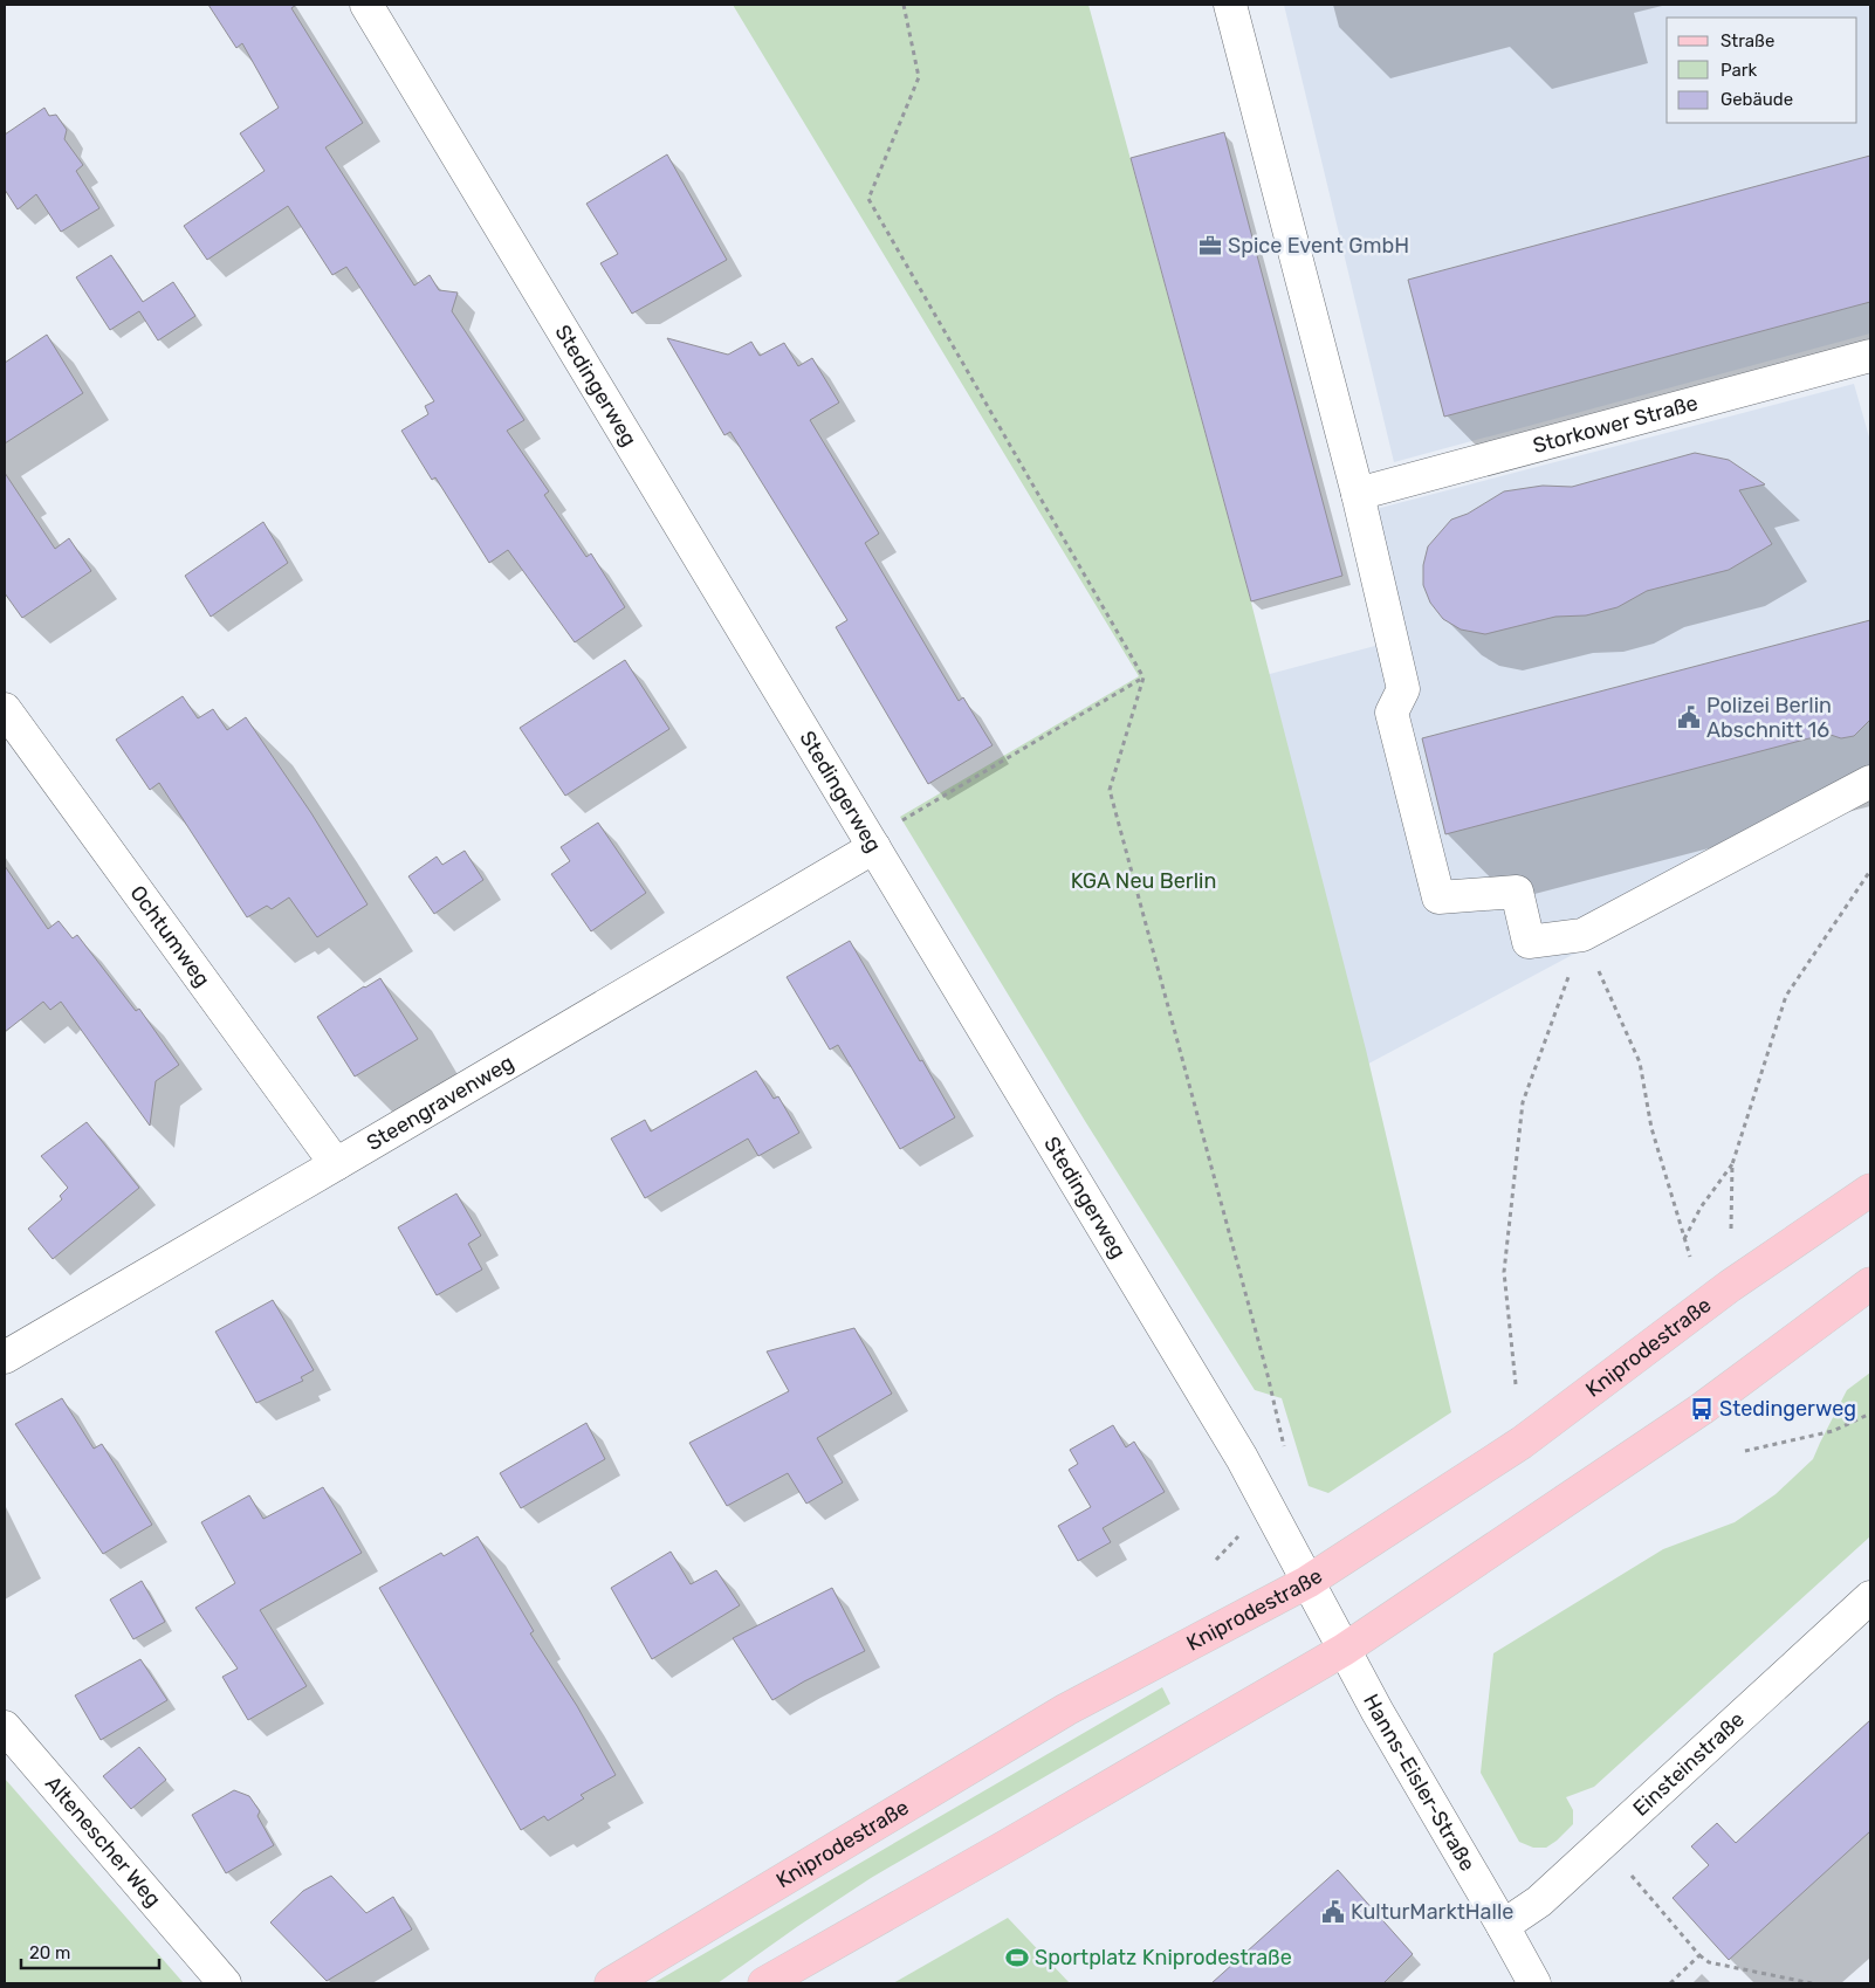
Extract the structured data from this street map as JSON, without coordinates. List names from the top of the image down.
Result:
{
  "streets": {
    "main road": ["Kniprodestraße"],
    "street": [
      "Stedingerweg",
      "Storkower Straße",
      "Ochtumweg",
      "Steengravenweg",
      "Einsteinstraße",
      "Hanns-Eisler-Straße",
      "Altenescher Weg"
    ]
  },
  "crossings": [
    ["Stedingerweg", "Steengravenweg"],
    ["Stedingerweg", "Kniprodestraße"],
    ["Stedingerweg", "Hanns-Eisler-Straße"],
    ["Ochtumweg", "Steengravenweg"],
    ["Kniprodestraße", "Hanns-Eisler-Straße"],
    ["Einsteinstraße", "Hanns-Eisler-Straße"]
  ],
  "parks": ["KGA Neu Berlin"],
  "places": {
    "office": ["Spice Event GmbH"],
    "public building": ["Polizei Berlin Abschnitt 16", "KulturMarktHalle"],
    "bus stop": ["Stedingerweg"],
    "sports": ["Sportplatz Kniprodestraße"]
  },
  "legend": ["Straße", "Park", "Gebäude"],
  "scale_bar": "20 m"
}
